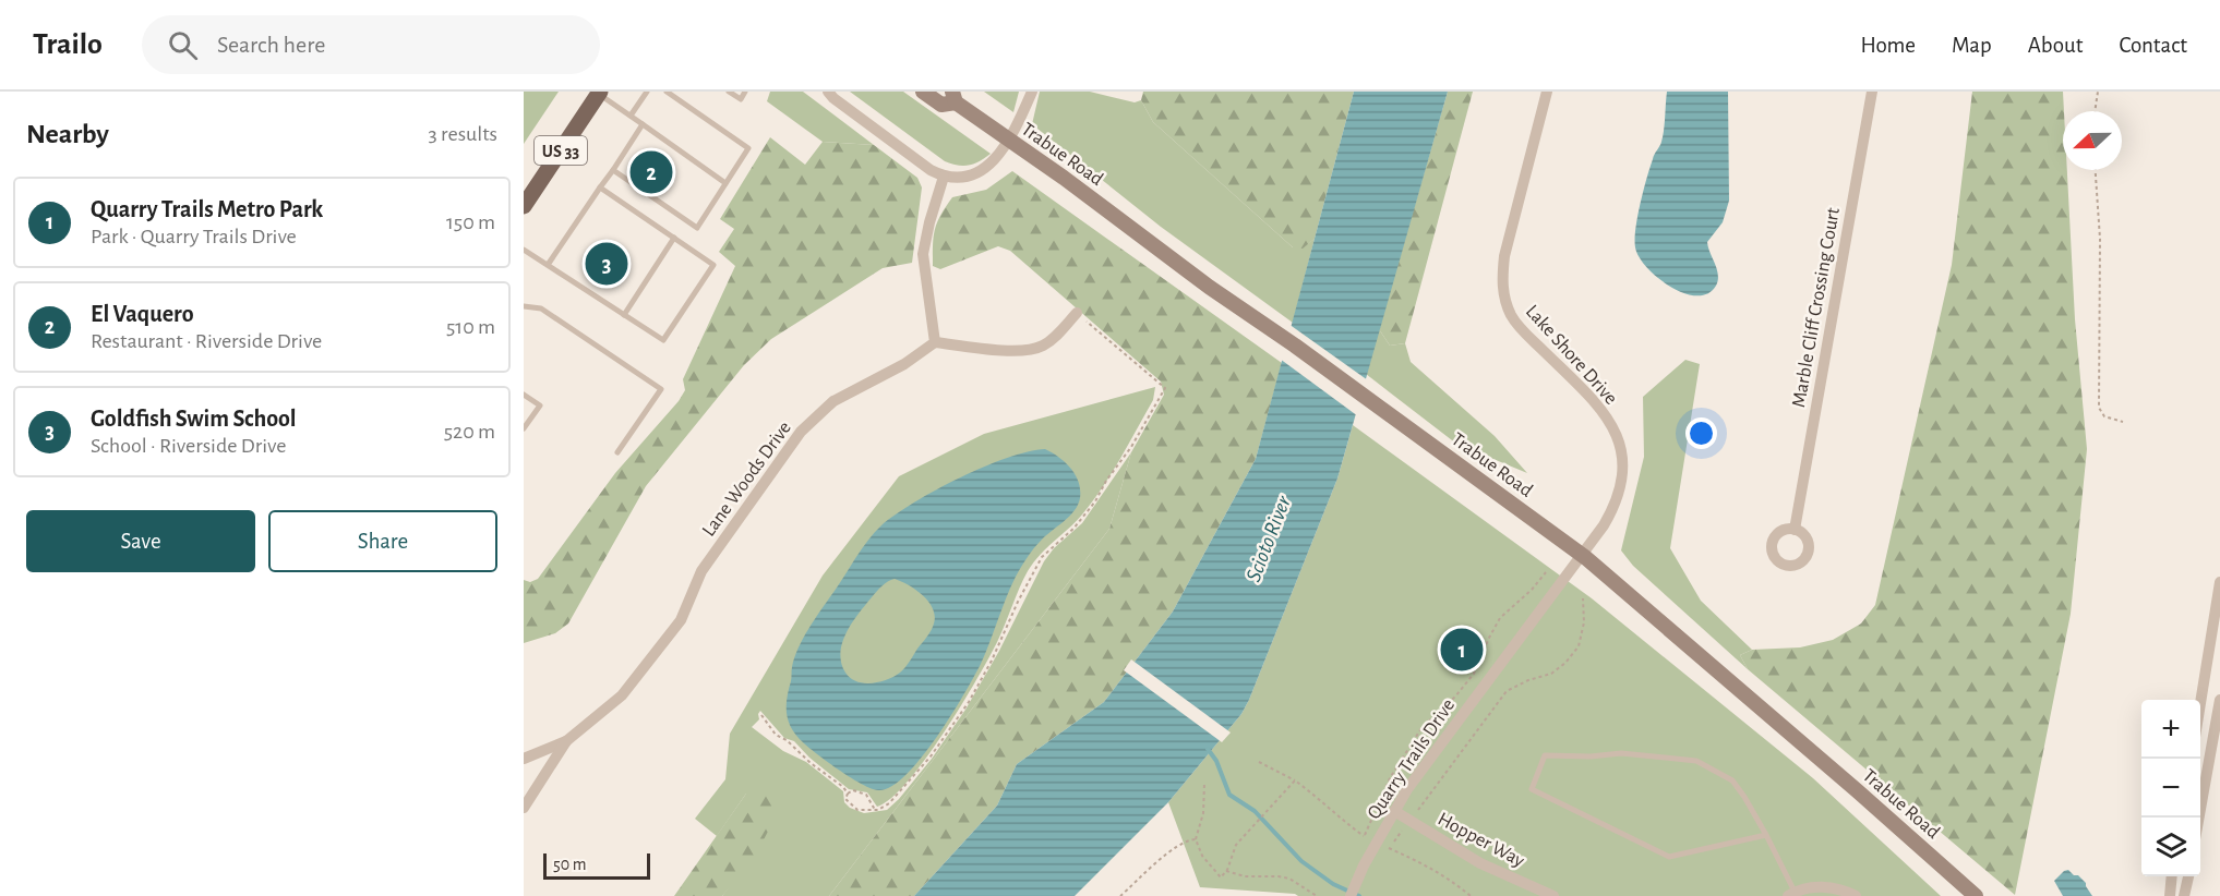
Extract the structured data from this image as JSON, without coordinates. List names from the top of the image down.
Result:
{
  "streets": {
    "main road": ["US 33", "Trabue Road"],
    "street": [
      "Marble Cliff Crossing Court",
      "Lake Shore Drive",
      "Lane Woods Drive",
      "Quarry Trails Drive",
      "Hopper Way"
    ]
  },
  "crossings": [
    ["Trabue Road", "Lake Shore Drive"],
    ["Trabue Road", "Quarry Trails Drive"],
    ["Lake Shore Drive", "Quarry Trails Drive"],
    ["Quarry Trails Drive", "Hopper Way"]
  ],
  "water": ["Scioto River"],
  "scale_bar": "50 m",
  "north": "left",
  "page": {
    "header": "Trailo",
    "search": "Search here",
    "nav": [
      "Home",
      "Map",
      "About",
      "Contact"
    ],
    "heading": ["Nearby", "3 results"],
    "pins": ["2", "3", "1"],
    "list": [
      {
        "mark": "1",
        "name": "Quarry Trails Metro Park",
        "note": "Park · Quarry Trails Drive",
        "value": "150 m"
      },
      {
        "mark": "2",
        "name": "El Vaquero",
        "note": "Restaurant · Riverside Drive",
        "value": "510 m"
      },
      {
        "mark": "3",
        "name": "Goldfish Swim School",
        "note": "School · Riverside Drive",
        "value": "520 m"
      }
    ],
    "buttons": ["Save", "Share"],
    "map_buttons": ["+", "−"],
    "scale": "50 m"
  }
}
